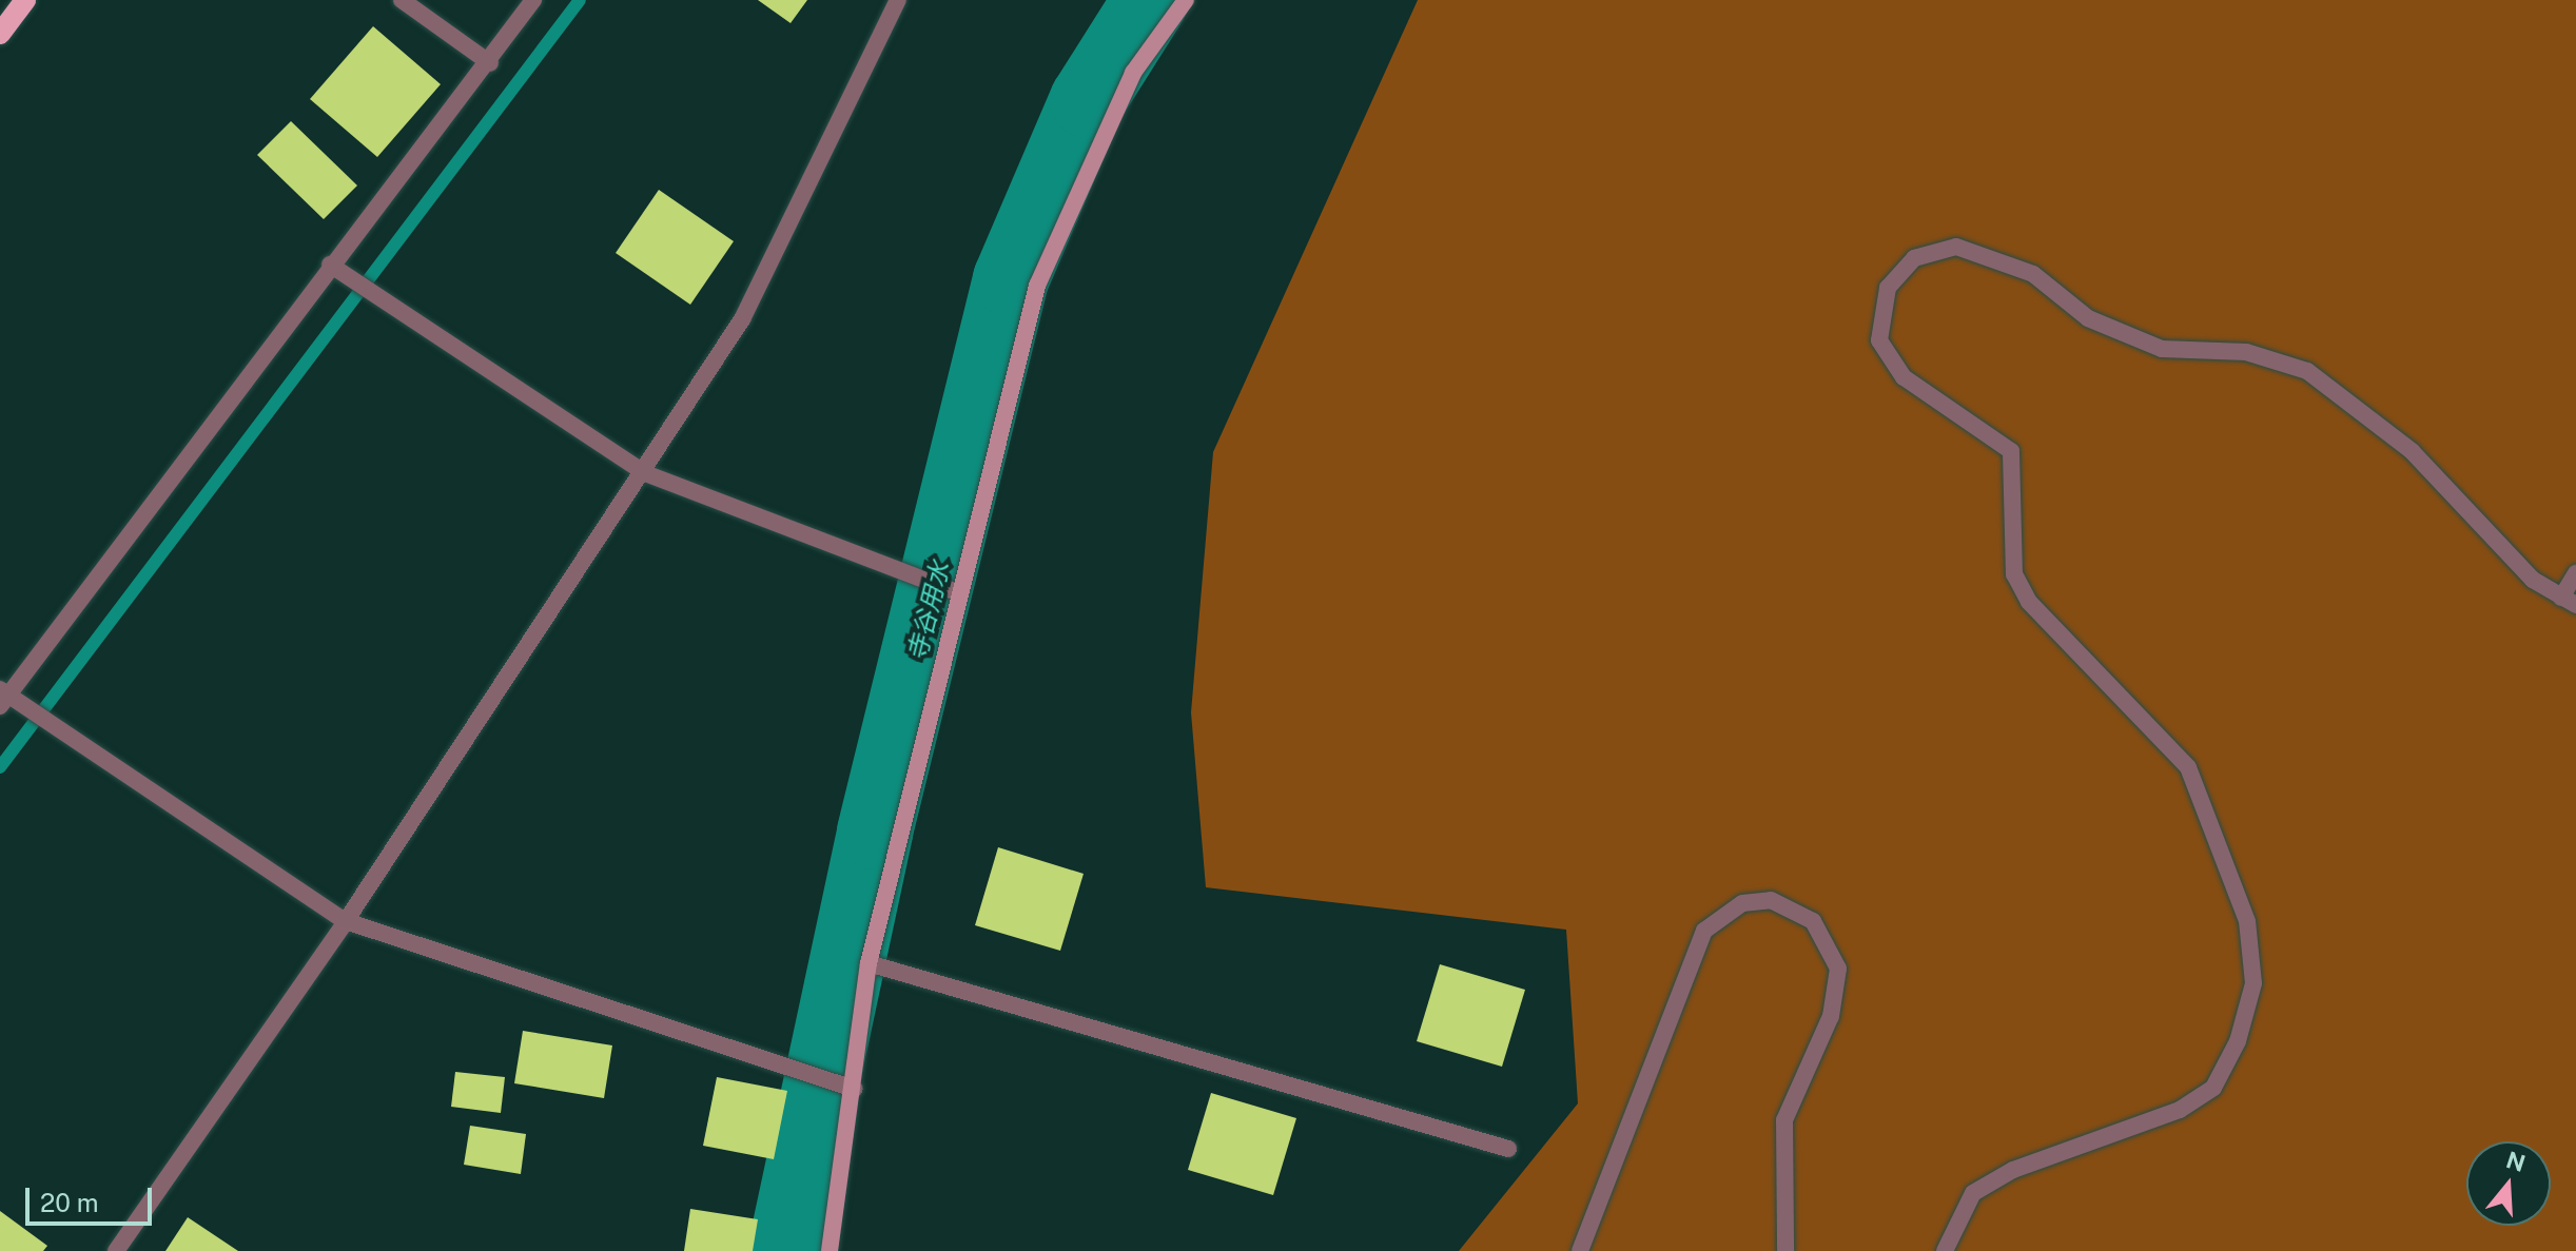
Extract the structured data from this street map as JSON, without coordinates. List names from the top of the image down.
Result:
{
  "water": ["寺谷用水"],
  "scale_bar": "20 m",
  "north": "top"
}
